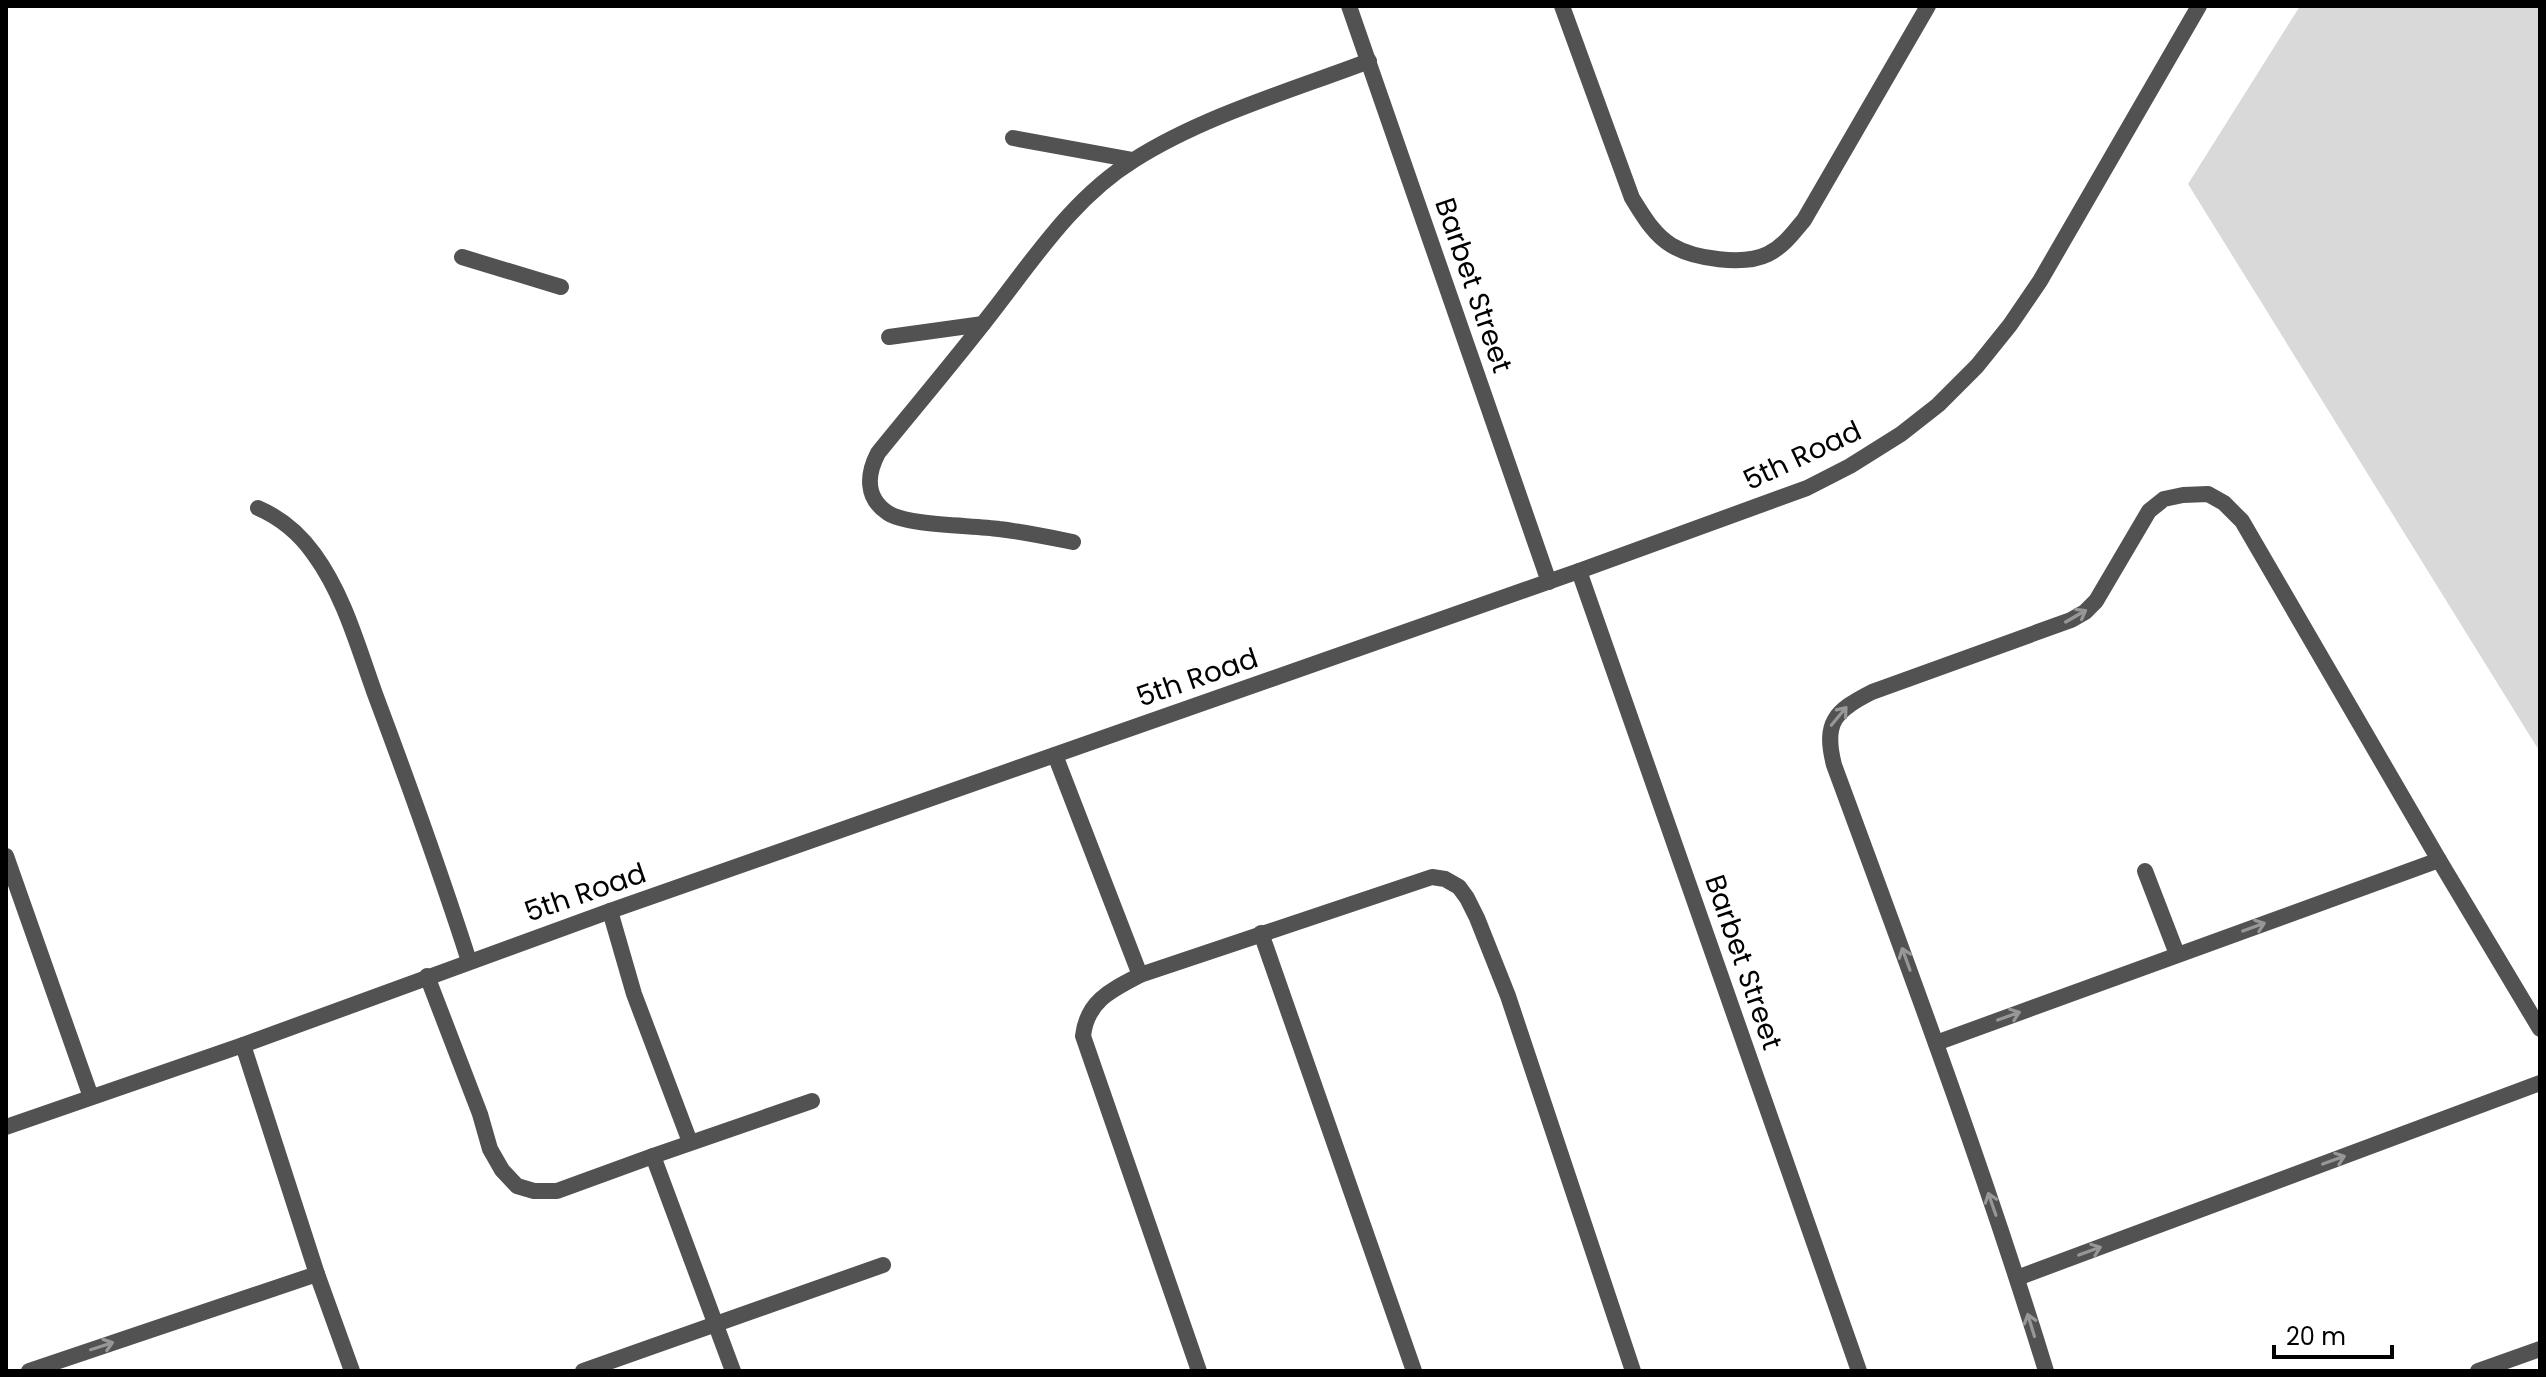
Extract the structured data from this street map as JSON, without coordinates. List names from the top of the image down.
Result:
{
  "streets": {
    "street": ["Barbet Street", "5th Road"]
  },
  "crossings": [
    ["Barbet Street", "5th Road"]
  ],
  "scale_bar": "20 m"
}
